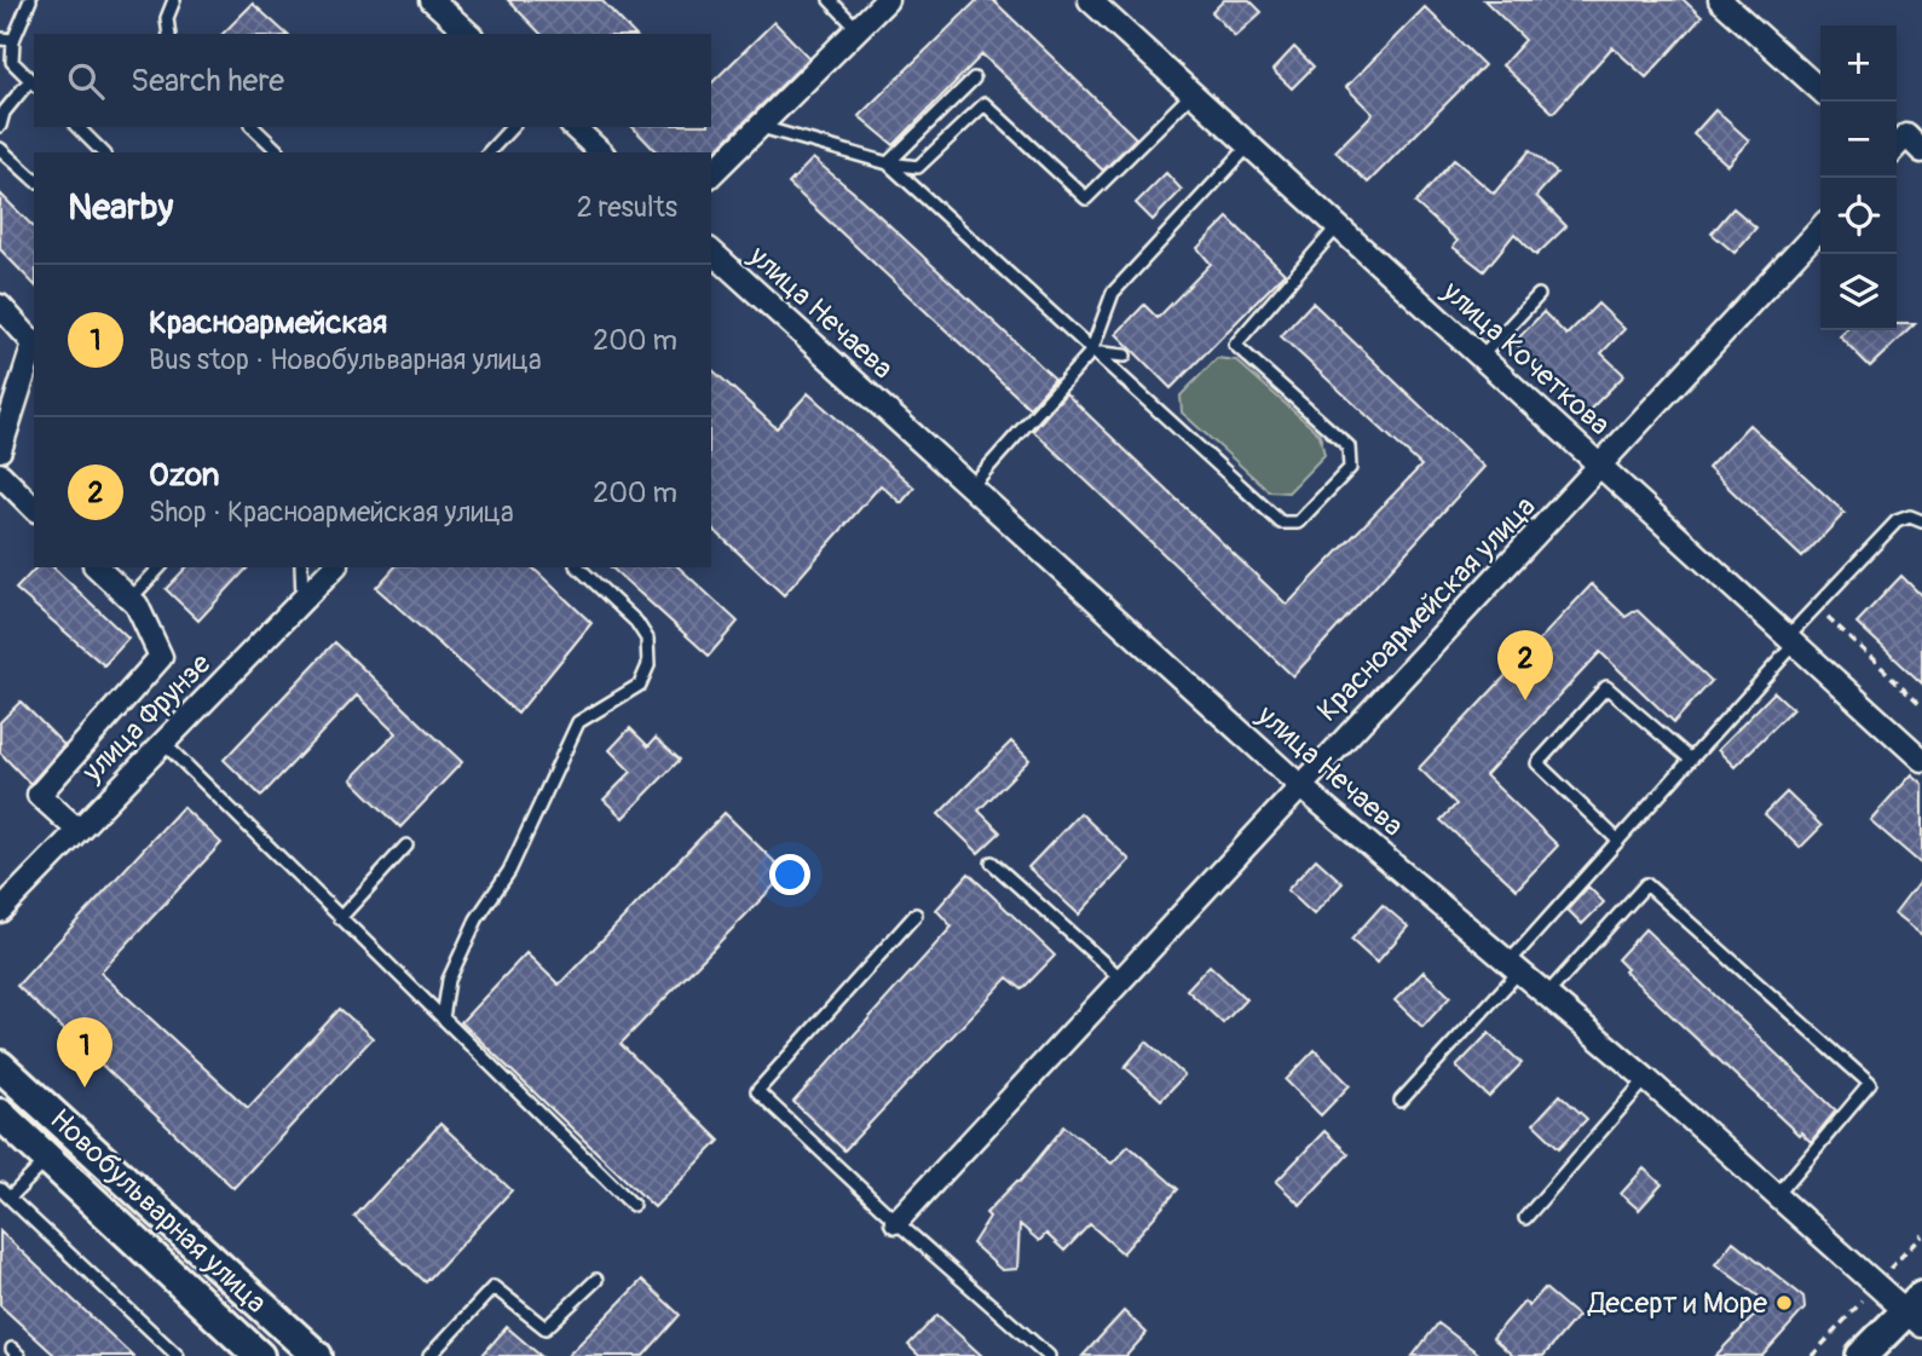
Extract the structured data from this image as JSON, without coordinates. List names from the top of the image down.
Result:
{
  "streets": {
    "main road": ["Новобульварная улица"],
    "street": [
      "улица Нечаева",
      "улица Кочеткова",
      "Красноармейская улица",
      "улица Фрунзе"
    ]
  },
  "crossings": [
    ["улица Нечаева", "Красноармейская улица"],
    ["улица Кочеткова", "Красноармейская улица"]
  ],
  "places": ["Десерт и Море"],
  "page": {
    "map_buttons": ["+", "−"],
    "search": "Search here",
    "heading": ["Nearby", "2 results"],
    "list": [
      {
        "mark": "1",
        "name": "Красноармейская",
        "note": "Bus stop · Новобульварная улица",
        "value": "200 m"
      },
      {
        "mark": "2",
        "name": "Ozon",
        "note": "Shop · Красноармейская улица",
        "value": "200 m"
      }
    ],
    "pins": ["2", "1"]
  }
}
